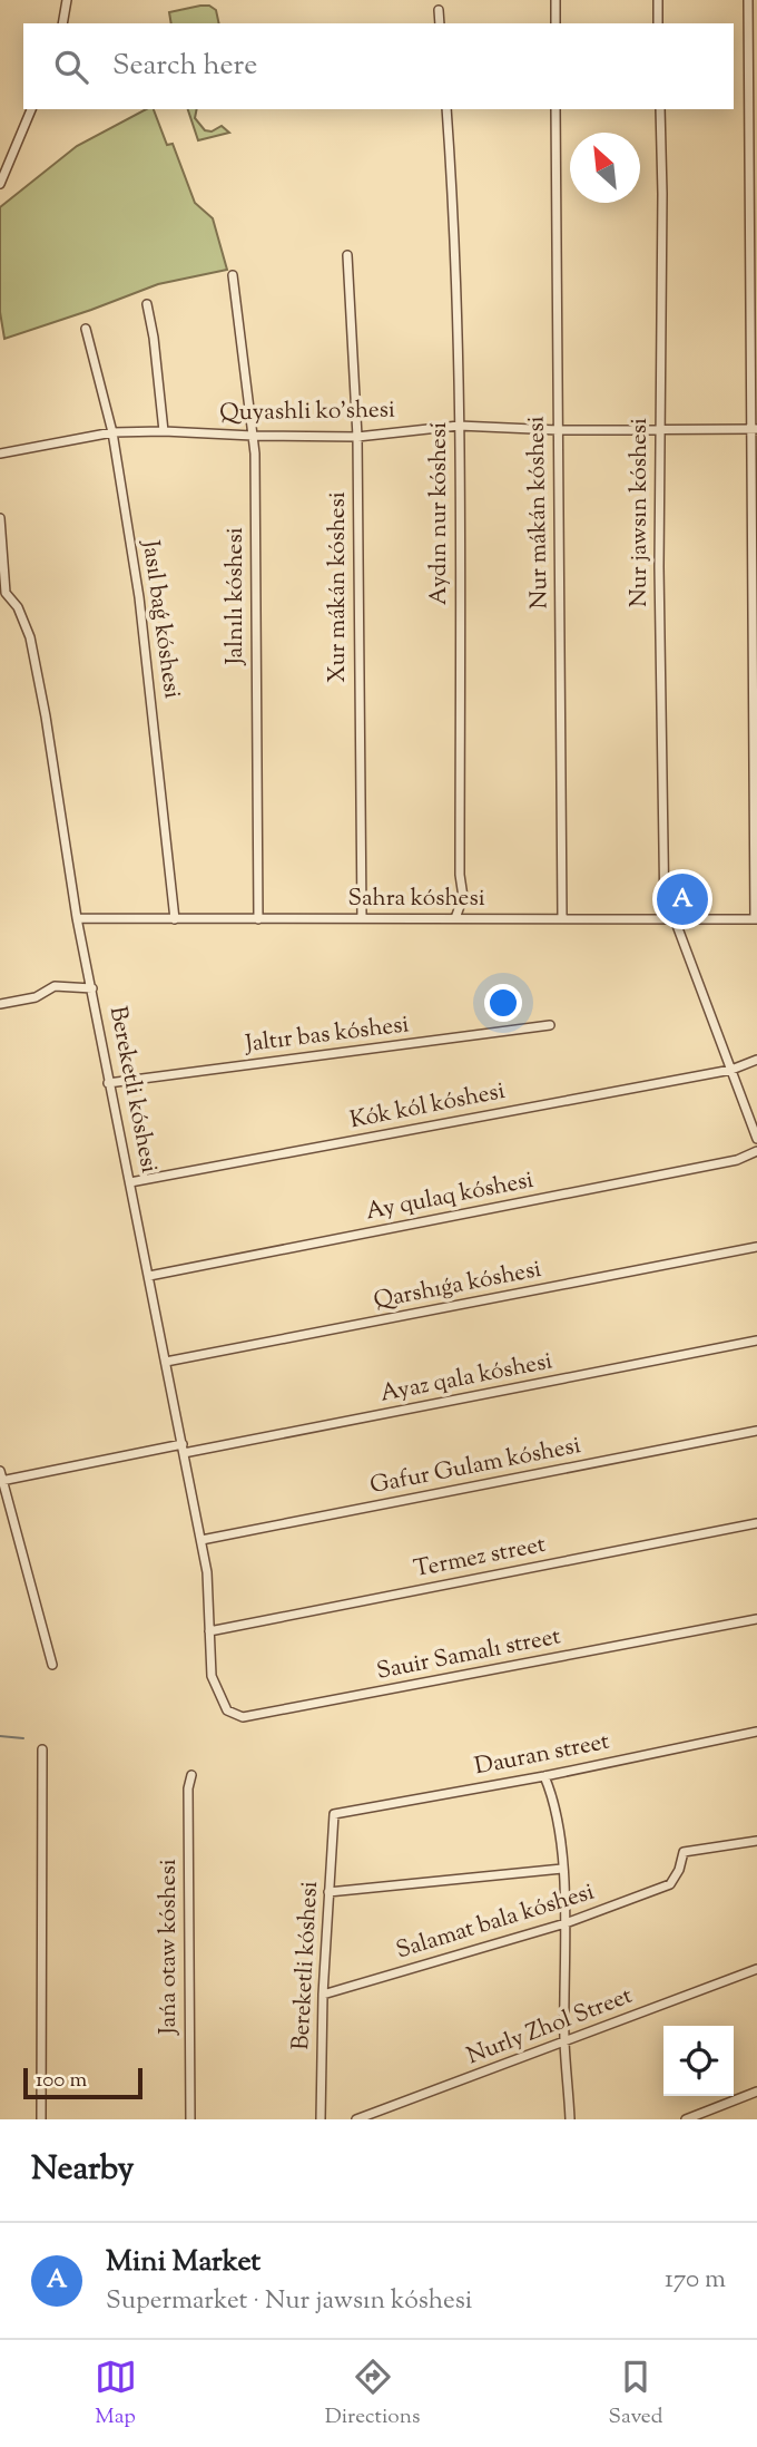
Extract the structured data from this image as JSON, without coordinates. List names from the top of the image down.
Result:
{
  "streets": {
    "street": [
      "Quyashli ko'shesi",
      "Nur mákán kóshesi",
      "Nur jawsın kóshesi",
      "Aydın nur kóshesi",
      "Xur mákán kóshesi",
      "Jalnılı kóshesi",
      "Jasıl baǵ kóshesi",
      "Sahra kóshesi",
      "Jaltır bas kóshesi",
      "Bereketli kóshesi",
      "Kók kól kóshesi",
      "Ay qulaq kóshesi",
      "Qarshıǵa kóshesi",
      "Ayaz qala kóshesi",
      "Gafur Gulam kóshesi",
      "Termez street",
      "Sauir Samalı street",
      "Dauran street",
      "Salamat bala kóshesi",
      "Jańa otaw kóshesi",
      "Nurly Zhol Street"
    ]
  },
  "crossings": [
    ["Quyashli ko'shesi", "Nur mákán kóshesi"],
    ["Quyashli ko'shesi", "Nur jawsın kóshesi"],
    ["Quyashli ko'shesi", "Aydın nur kóshesi"],
    ["Quyashli ko'shesi", "Xur mákán kóshesi"],
    ["Quyashli ko'shesi", "Jalnılı kóshesi"],
    ["Quyashli ko'shesi", "Jasıl baǵ kóshesi"],
    ["Nur mákán kóshesi", "Sahra kóshesi"],
    ["Nur jawsın kóshesi", "Sahra kóshesi"],
    ["Nur jawsın kóshesi", "Kók kól kóshesi"],
    ["Aydın nur kóshesi", "Sahra kóshesi"],
    ["Xur mákán kóshesi", "Sahra kóshesi"],
    ["Jalnılı kóshesi", "Sahra kóshesi"],
    ["Jasıl baǵ kóshesi", "Sahra kóshesi"],
    ["Sahra kóshesi", "Bereketli kóshesi"],
    ["Jaltır bas kóshesi", "Bereketli kóshesi"],
    ["Bereketli kóshesi", "Kók kól kóshesi"],
    ["Bereketli kóshesi", "Ay qulaq kóshesi"],
    ["Bereketli kóshesi", "Qarshıǵa kóshesi"],
    ["Bereketli kóshesi", "Ayaz qala kóshesi"],
    ["Bereketli kóshesi", "Gafur Gulam kóshesi"],
    ["Bereketli kóshesi", "Termez street"],
    ["Bereketli kóshesi", "Sauir Samalı street"],
    ["Bereketli kóshesi", "Dauran street"],
    ["Bereketli kóshesi", "Salamat bala kóshesi"]
  ],
  "scale_bar": "100 m",
  "north": "top left",
  "page": {
    "search": "Search here",
    "pins": "A",
    "scale": "100 m",
    "heading": "Nearby",
    "list": [
      {
        "mark": "A",
        "name": "Mini Market",
        "note": "Supermarket · Nur jawsın kóshesi",
        "value": "170 m"
      }
    ],
    "nav": ["Map", "Directions", "Saved"]
  }
}
